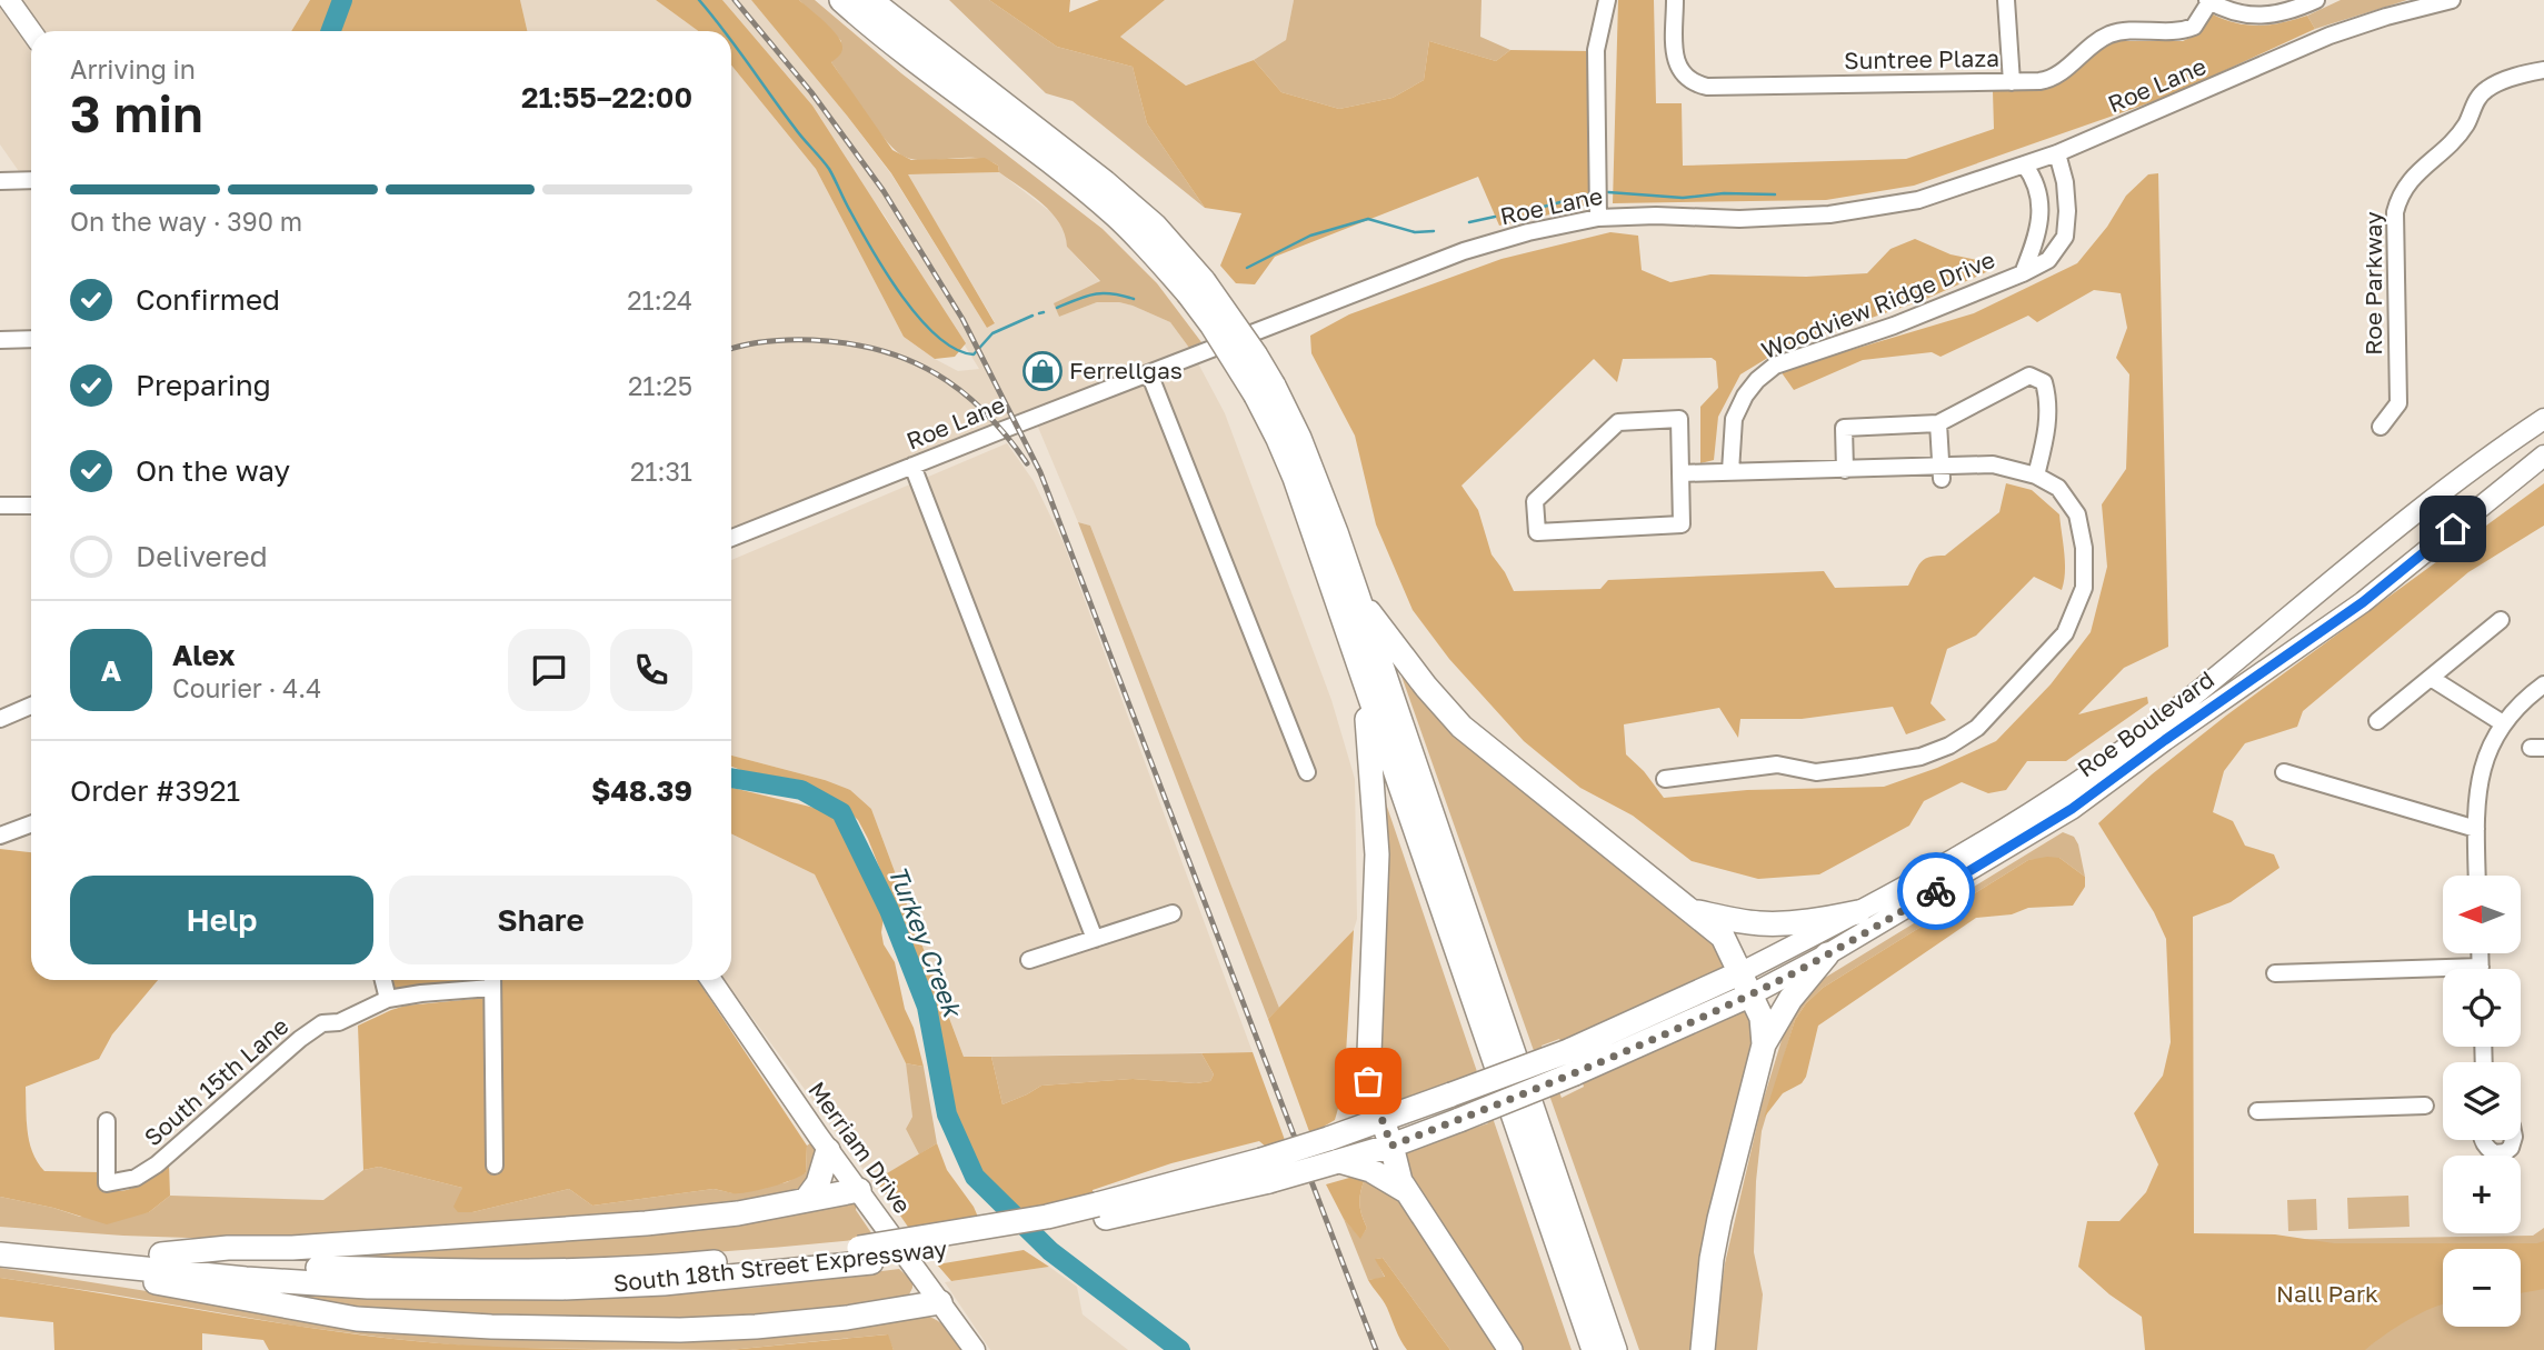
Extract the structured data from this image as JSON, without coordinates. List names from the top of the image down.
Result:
{
  "streets": {
    "highway": ["South 18th Street Expressway"],
    "main road": ["Roe Boulevard", "Merriam Drive"],
    "street": [
      "Suntree Plaza",
      "Roe Lane",
      "Roe Parkway",
      "Woodview Ridge Drive",
      "South 15th Lane"
    ]
  },
  "crossings": [
    ["Roe Lane", "Woodview Ridge Drive"],
    ["Roe Boulevard", "South 18th Street Expressway"]
  ],
  "water": ["Turkey Creek"],
  "parks": ["Nall Park"],
  "places": {
    "shop": ["Ferrellgas"]
  },
  "north": "left",
  "page": {
    "heading": ["3 min", "Arriving in", "21:55–22:00"],
    "panel": [
      "Alex",
      "Courier · 4.4",
      "Order #3921",
      "$48.39"
    ],
    "bar": "On the way · 390 m",
    "list": [
      ["Confirmed", "21:24"],
      ["Preparing", "21:25"],
      ["On the way", "21:31"],
      "Delivered"
    ],
    "round": "A",
    "buttons": ["Help", "Share"],
    "map_buttons": ["+", "−"]
  }
}
